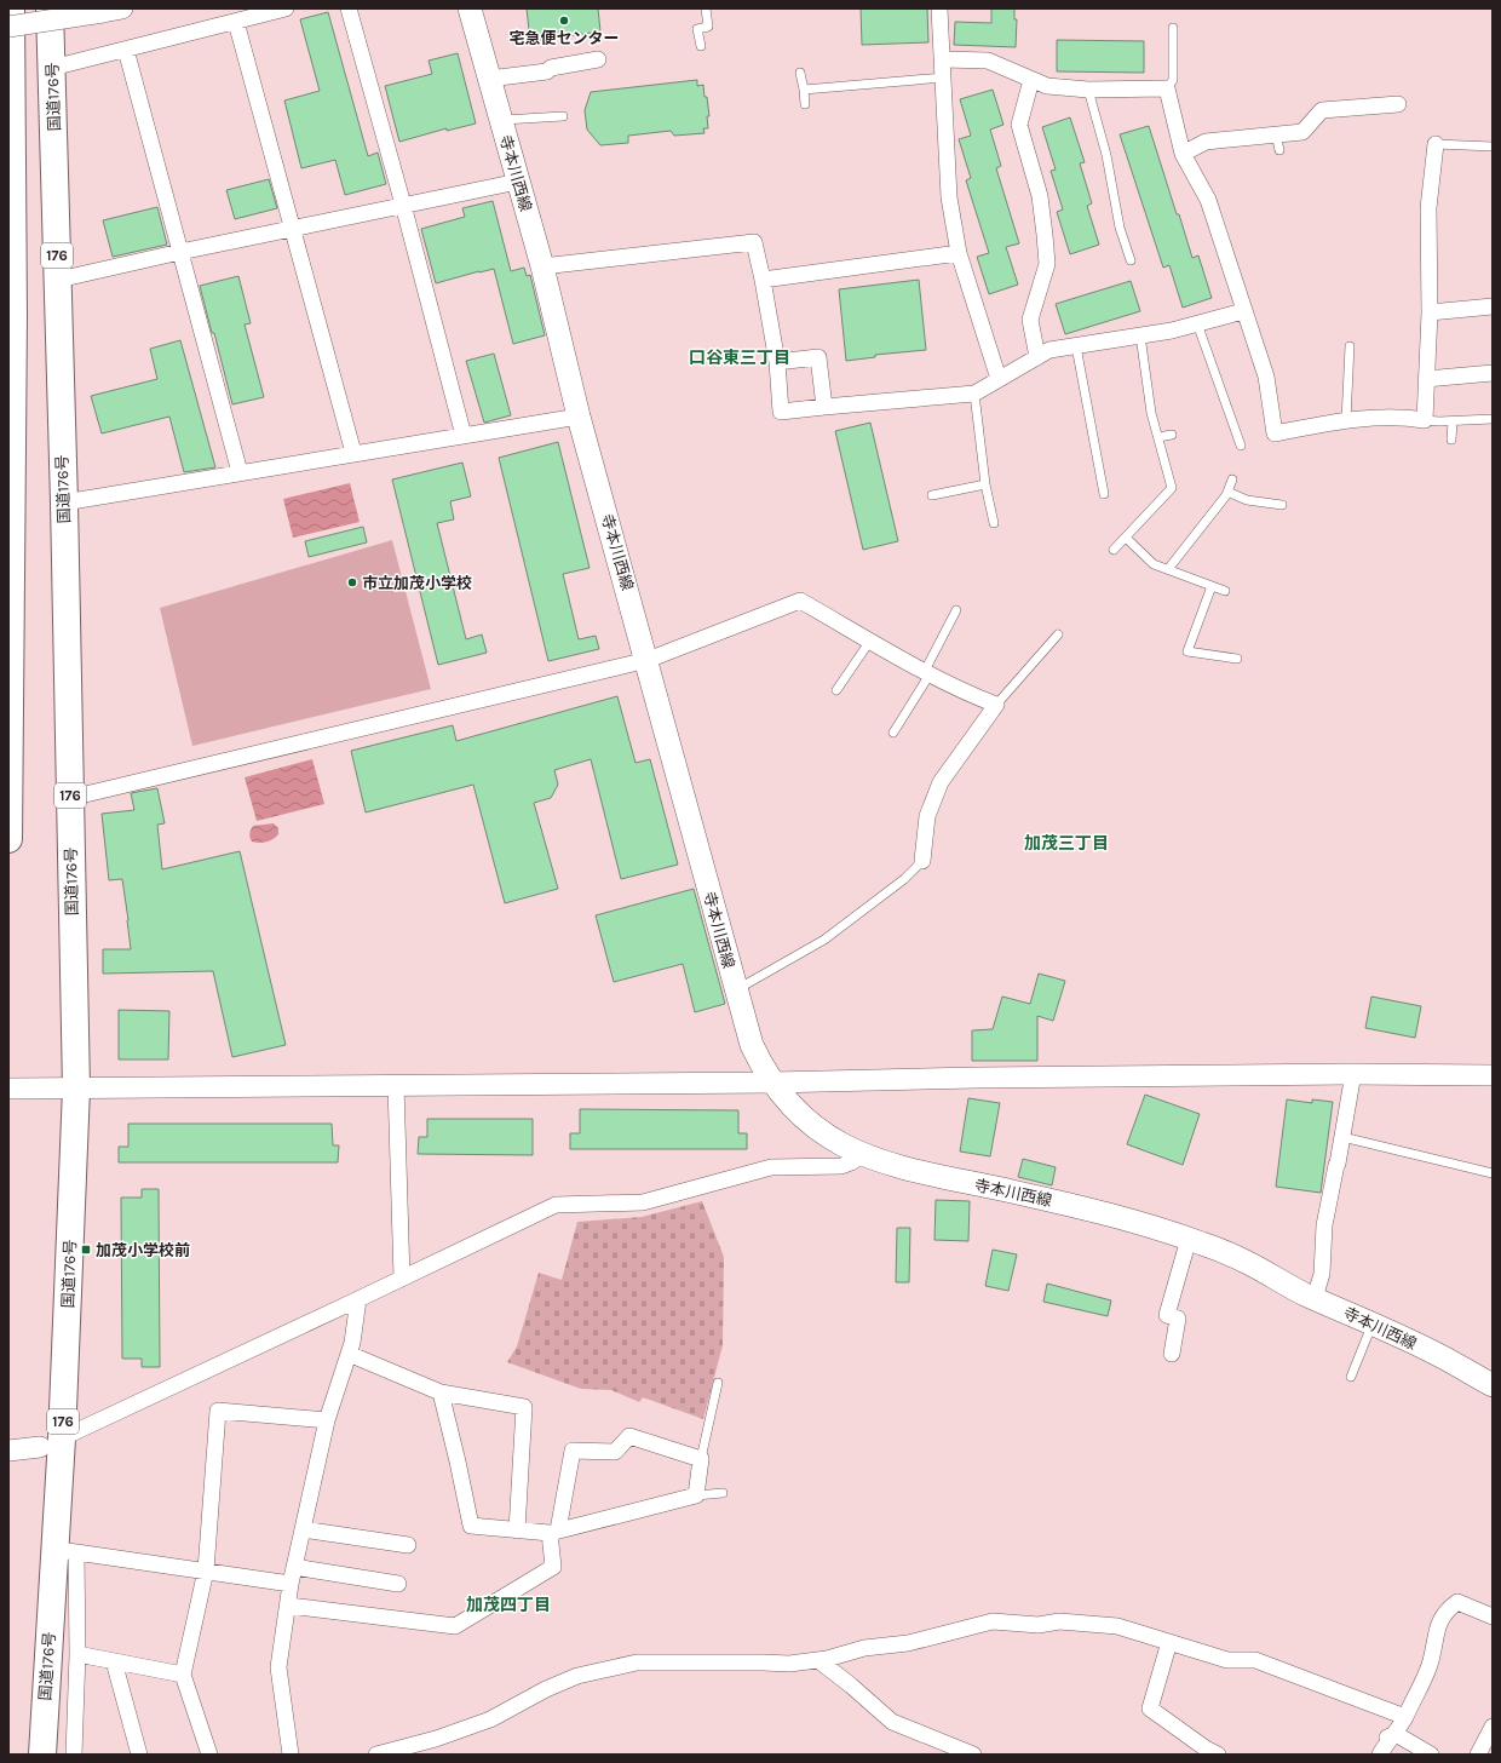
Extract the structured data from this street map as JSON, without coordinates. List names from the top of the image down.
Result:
{
  "streets": {
    "highway": ["国道176号", "176"],
    "main road": ["寺本川西線"]
  },
  "districts": ["口谷東三丁目", "加茂三丁目", "加茂四丁目"],
  "places": {
    "other": ["宅急便センター", "市立加茂小学校"],
    "transit": ["加茂小学校前"]
  }
}
